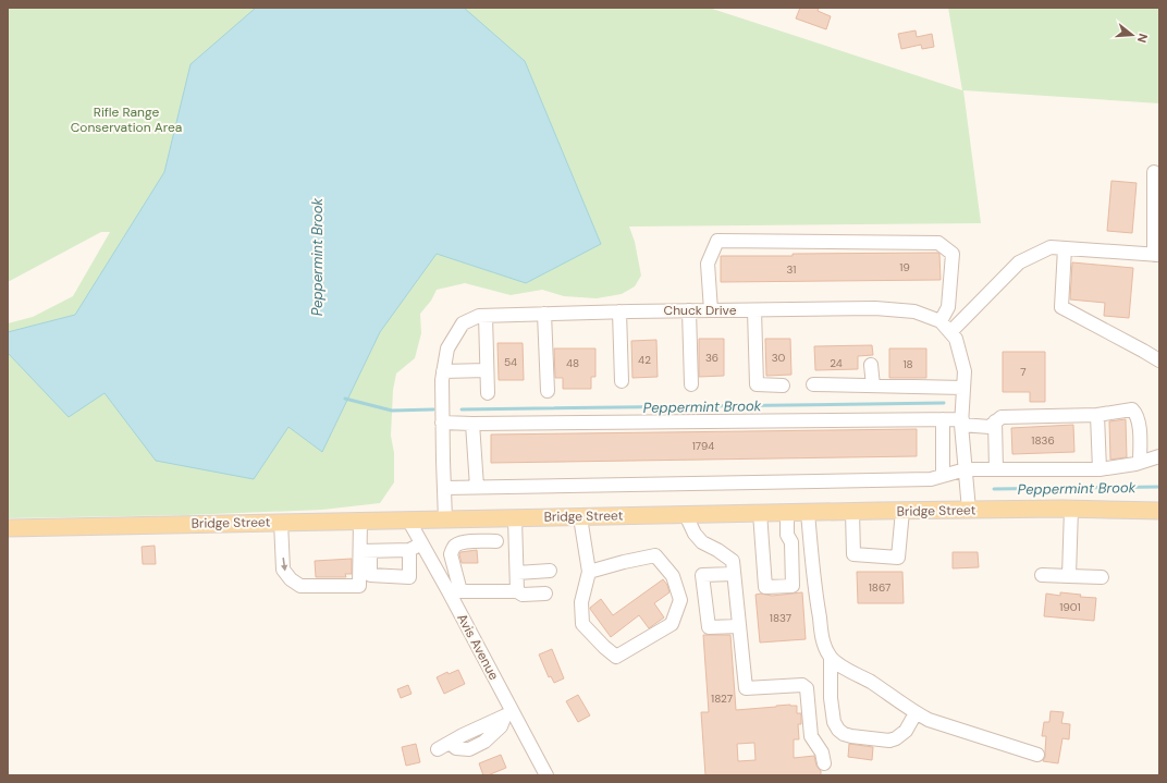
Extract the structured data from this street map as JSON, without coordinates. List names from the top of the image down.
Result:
{
  "streets": {
    "main road": ["Bridge Street"],
    "street": ["Chuck Drive", "Avis Avenue"]
  },
  "crossings": [
    ["Chuck Drive", "Bridge Street"],
    ["Bridge Street", "Avis Avenue"]
  ],
  "water": ["Peppermint Brook"],
  "parks": ["Rifle Range Conservation Area"],
  "house_numbers": [
    "19",
    "31",
    "36",
    "30",
    "42",
    "54",
    "48",
    "24",
    "18",
    "7",
    "1836",
    "1794",
    "1867",
    "1901",
    "1837",
    "1827"
  ],
  "north": "right"
}
